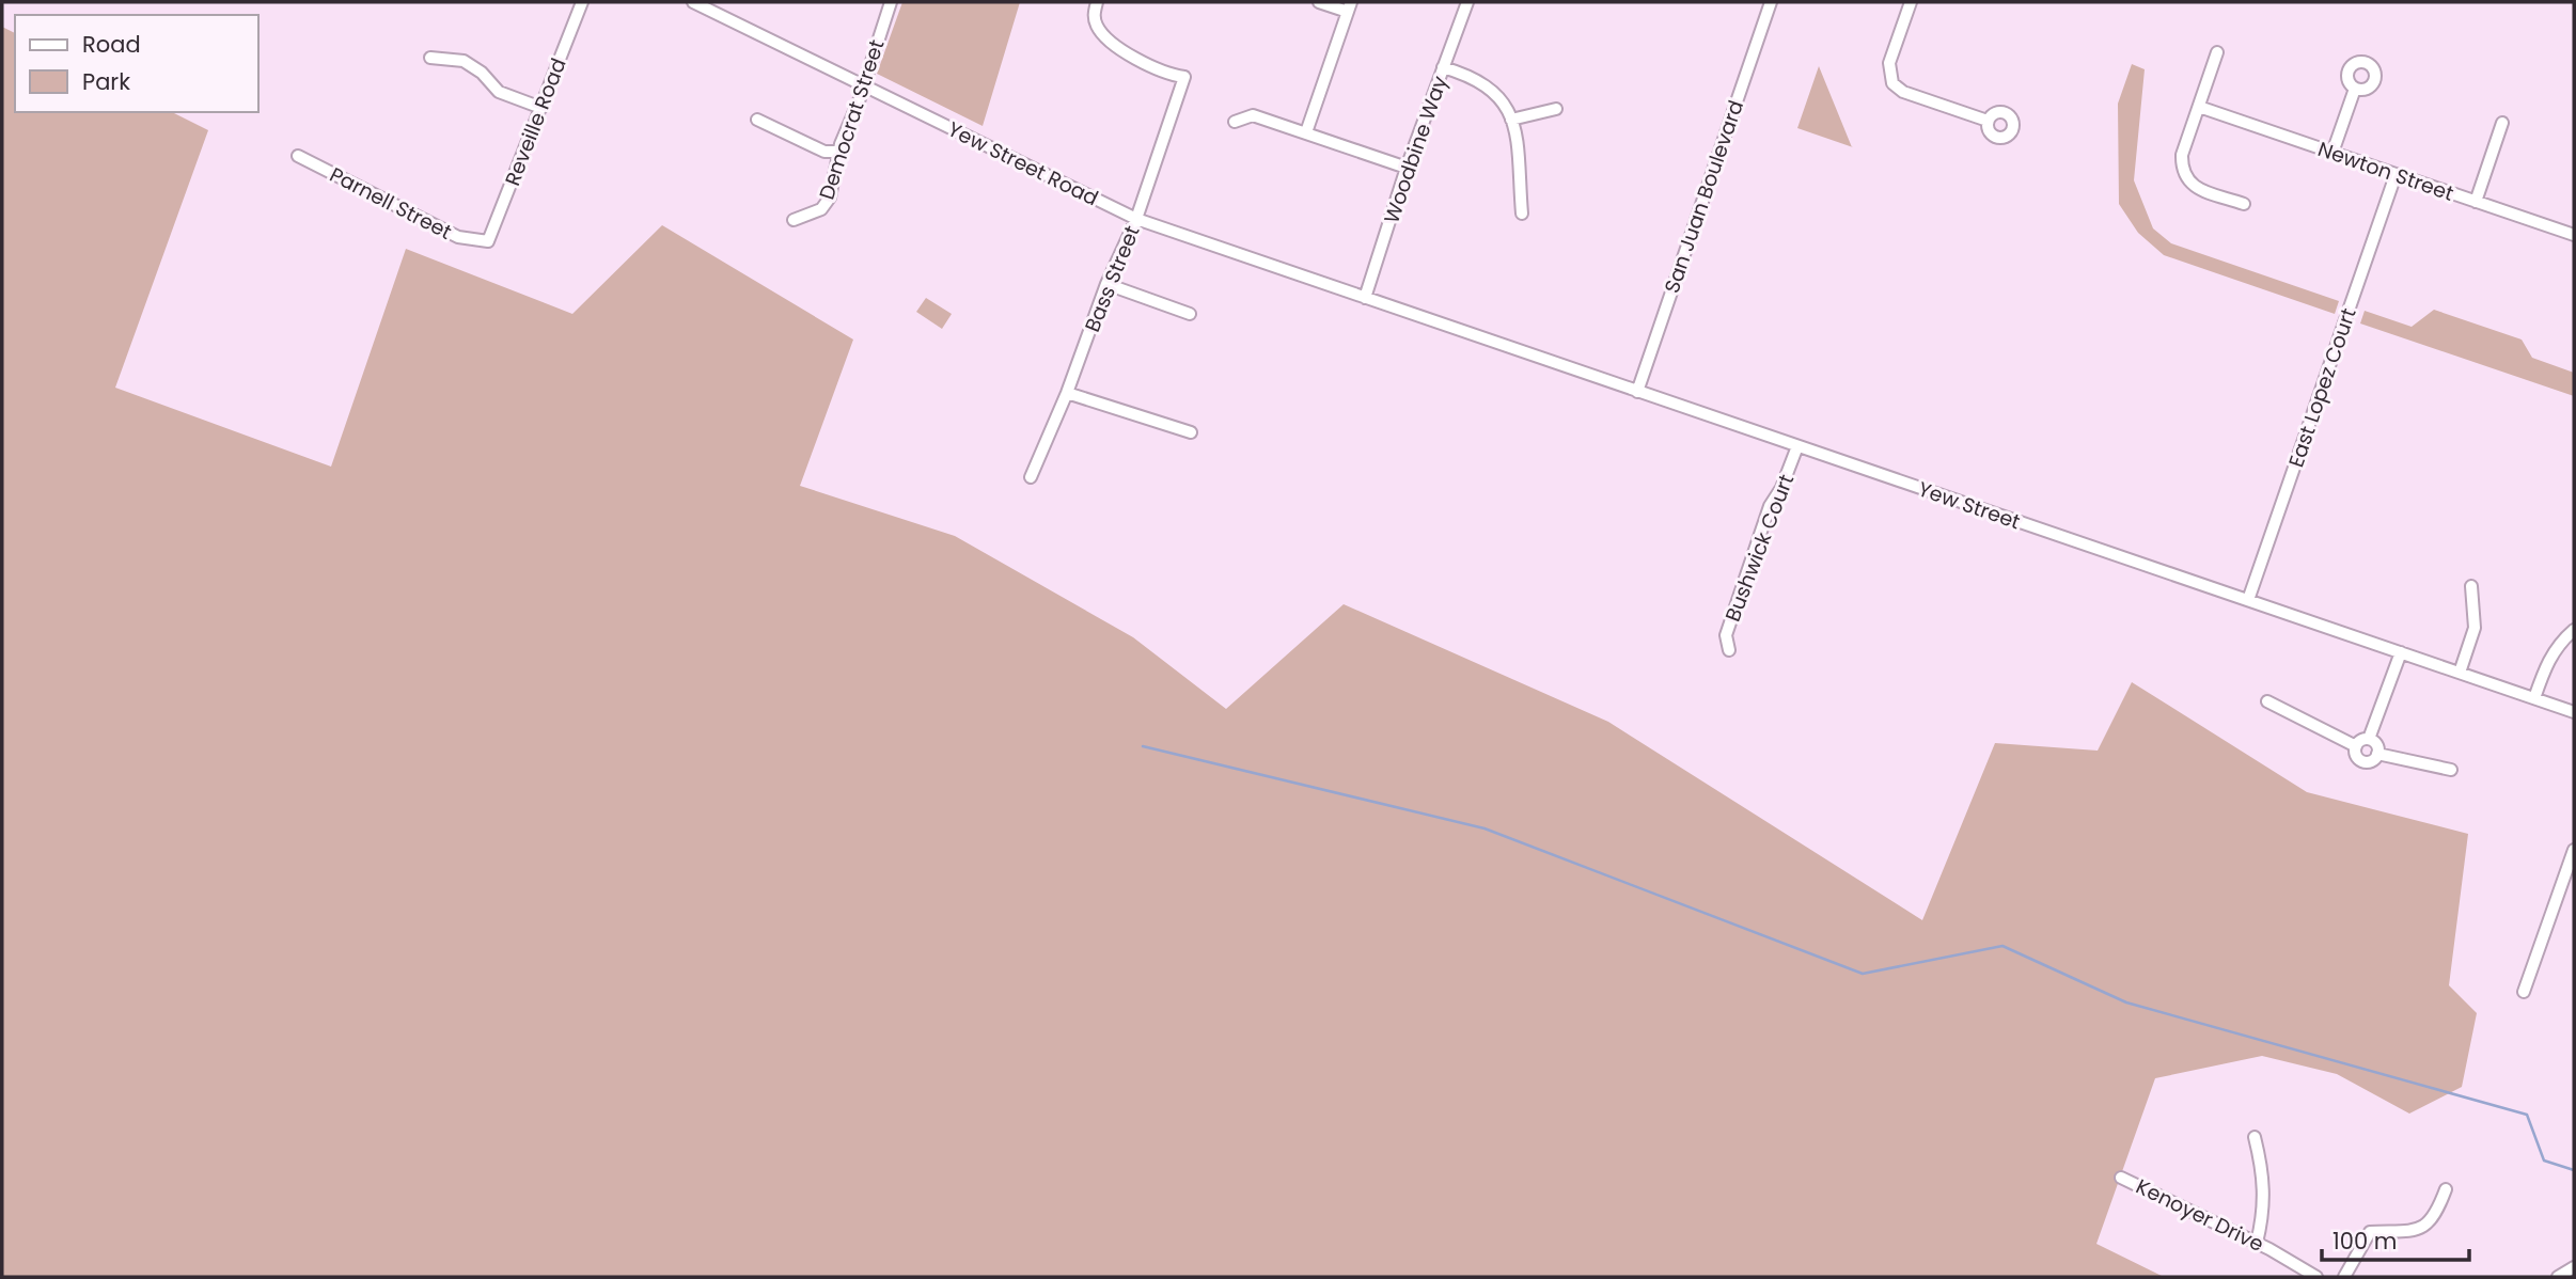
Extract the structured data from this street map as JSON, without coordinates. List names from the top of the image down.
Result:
{
  "streets": {
    "street": [
      "Democrat Street",
      "Reveille Road",
      "Woodbine Way",
      "Yew Street Road",
      "Newton Street",
      "San Juan Boulevard",
      "Parnell Street",
      "Bass Street",
      "East Lopez Court",
      "Yew Street",
      "Bushwick Court",
      "Kenoyer Drive"
    ]
  },
  "crossings": [
    ["Democrat Street", "Yew Street Road"],
    ["Reveille Road", "Parnell Street"],
    ["Woodbine Way", "Yew Street Road"],
    ["Woodbine Way", "Yew Street"],
    ["Yew Street Road", "Bass Street"],
    ["Yew Street Road", "Yew Street"],
    ["Newton Street", "East Lopez Court"],
    ["San Juan Boulevard", "Yew Street"],
    ["East Lopez Court", "Yew Street"],
    ["Yew Street", "Bushwick Court"]
  ],
  "legend": ["Road", "Park"],
  "scale_bar": "100 m"
}
